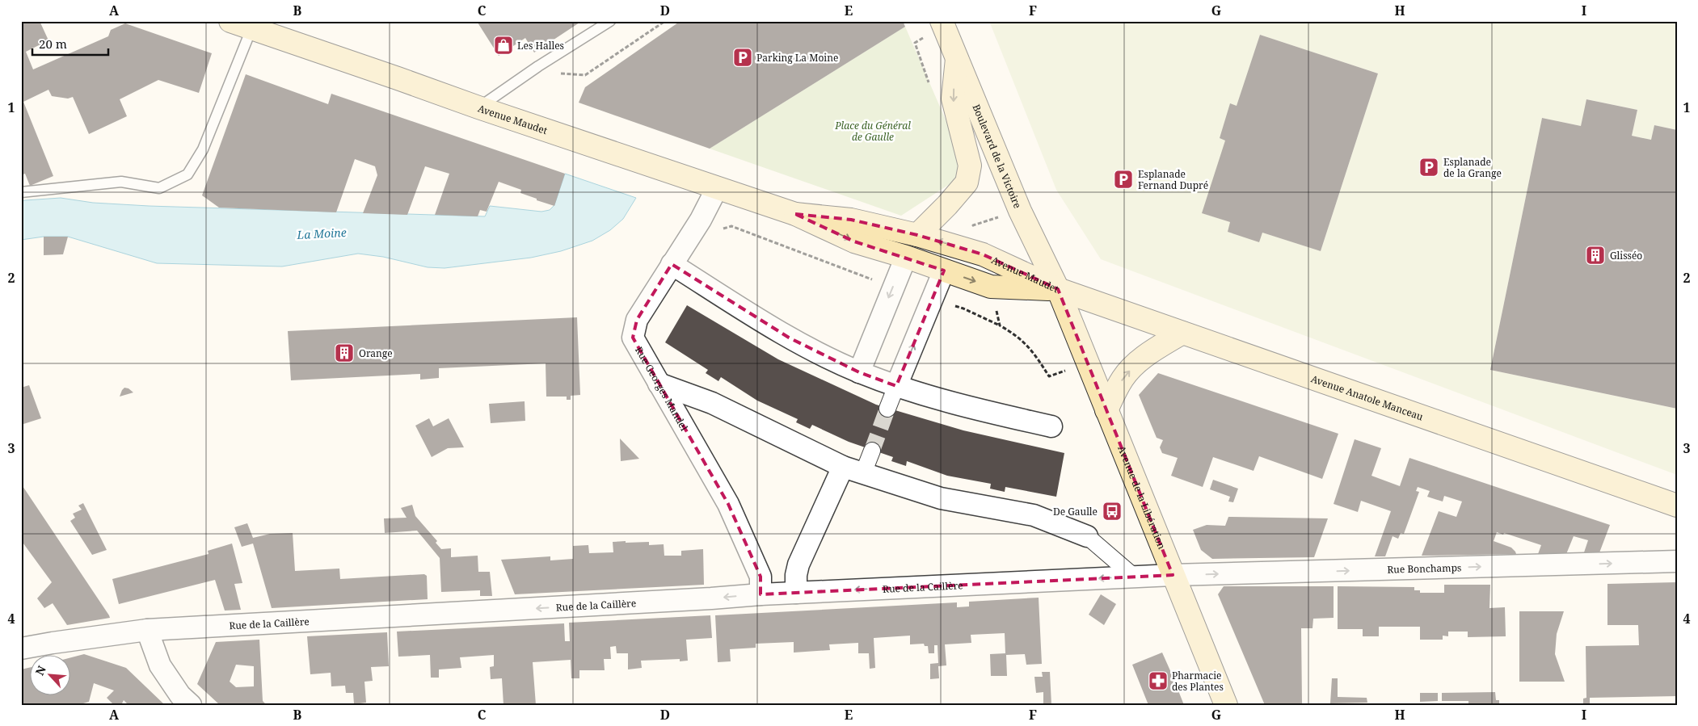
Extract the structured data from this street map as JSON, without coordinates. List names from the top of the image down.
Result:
{
  "streets": {
    "main road": [
      "Avenue Maudet",
      "Boulevard de la Victoire",
      "Avenue Anatole Manceau",
      "Avenue de la Libération"
    ],
    "street": ["Rue Georges Mandel", "Rue Bonchamps", "Rue de la Caillère"]
  },
  "crossings": [
    ["Avenue Maudet", "Boulevard de la Victoire"],
    ["Avenue Maudet", "Rue Georges Mandel"],
    ["Avenue Maudet", "Avenue Anatole Manceau"],
    ["Avenue Maudet", "Avenue de la Libération"],
    ["Boulevard de la Victoire", "Avenue Anatole Manceau"],
    ["Boulevard de la Victoire", "Avenue de la Libération"],
    ["Rue Georges Mandel", "Rue de la Caillère"],
    ["Avenue Anatole Manceau", "Avenue de la Libération"],
    ["Avenue de la Libération", "Rue Bonchamps"],
    ["Avenue de la Libération", "Rue de la Caillère"],
    ["Rue Bonchamps", "Rue de la Caillère"]
  ],
  "one_way": ["Rue Bonchamps"],
  "water": ["La Moine"],
  "parks": ["Place du Général de Gaulle"],
  "places": {
    "shop": ["Les Halles"],
    "parking": ["Parking La Moine", "Esplanade de la Grange", "Esplanade Fernand Dupré"],
    "building": ["Glisséo", "Orange"],
    "bus stop": ["De Gaulle"],
    "pharmacy": ["Pharmacie des Plantes"]
  },
  "scale_bar": "20 m",
  "north": "top left",
  "grid": {
    "columns": [
      "A",
      "B",
      "C",
      "D",
      "E",
      "F",
      "G",
      "H",
      "I"
    ],
    "rows": [
      "1",
      "2",
      "3",
      "4"
    ]
  }
}
